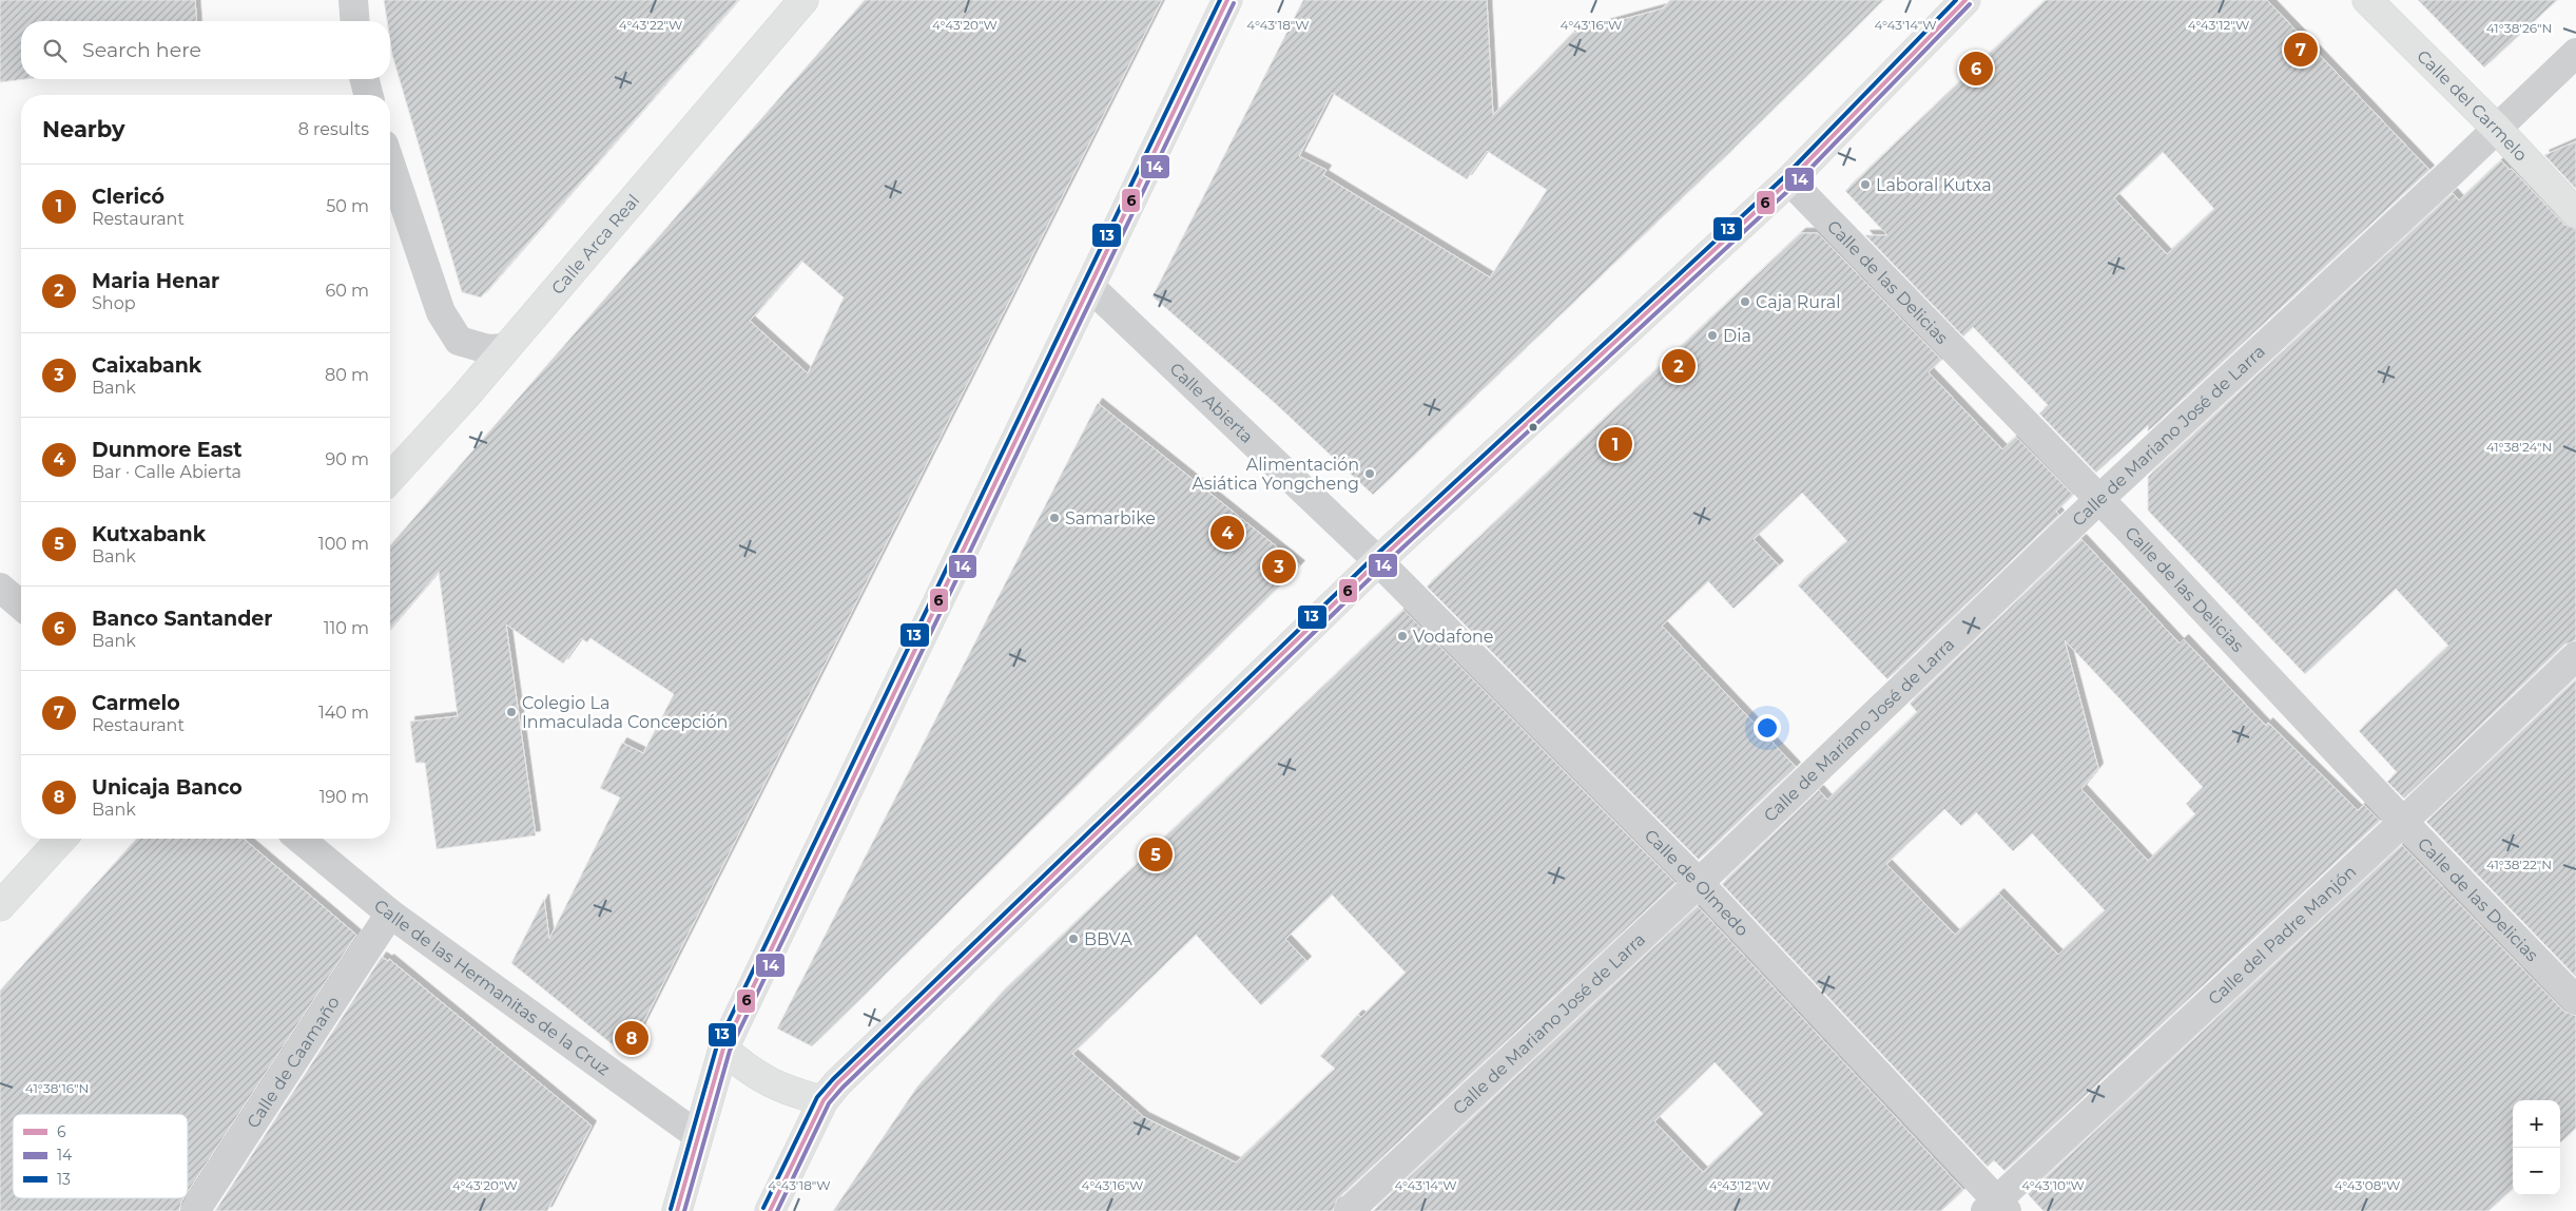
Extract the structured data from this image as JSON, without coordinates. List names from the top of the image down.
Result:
{
  "streets": {
    "main road": ["Calle del Carmelo", "Calle Arca Real"],
    "street": [
      "Calle de las Delicias",
      "Calle Abierta",
      "Calle de Mariano José de Larra",
      "Calle de Olmedo",
      "Calle del Padre Manjón",
      "Calle de las Hermanitas de la Cruz",
      "Calle de Caamaño"
    ]
  },
  "crossings": [
    ["Calle del Carmelo", "Calle de Mariano José de Larra"],
    ["Calle de las Delicias", "Calle de Mariano José de Larra"],
    ["Calle de las Delicias", "Calle del Padre Manjón"],
    ["Calle Abierta", "Calle de Olmedo"],
    ["Calle de Mariano José de Larra", "Calle de Olmedo"],
    ["Calle de Olmedo", "Calle del Padre Manjón"],
    ["Calle de las Hermanitas de la Cruz", "Calle de Caamaño"]
  ],
  "places": [
    "Laboral Kutxa",
    "Caja Rural",
    "Dia",
    "Alimentación Asiática Yongcheng",
    "Samarbike",
    "Vodafone",
    "Colegio La Inmaculada Concepción",
    "BBVA"
  ],
  "lines": ["transit line 6", "transit line 13", "transit line 14"],
  "legend": ["6", "14", "13"],
  "page": {
    "search": "Search here",
    "pins": [
      "7",
      "6",
      "2",
      "1",
      "4",
      "3",
      "5",
      "8"
    ],
    "heading": ["Nearby", "8 results"],
    "list": [
      {
        "mark": "1",
        "name": "Clericó",
        "note": "Restaurant",
        "value": "50 m"
      },
      {
        "mark": "2",
        "name": "Maria Henar",
        "note": "Shop",
        "value": "60 m"
      },
      {
        "mark": "3",
        "name": "Caixabank",
        "note": "Bank",
        "value": "80 m"
      },
      {
        "mark": "4",
        "name": "Dunmore East",
        "note": "Bar · Calle Abierta",
        "value": "90 m"
      },
      {
        "mark": "5",
        "name": "Kutxabank",
        "note": "Bank",
        "value": "100 m"
      },
      {
        "mark": "6",
        "name": "Banco Santander",
        "note": "Bank",
        "value": "110 m"
      },
      {
        "mark": "7",
        "name": "Carmelo",
        "note": "Restaurant",
        "value": "140 m"
      },
      {
        "mark": "8",
        "name": "Unicaja Banco",
        "note": "Bank",
        "value": "190 m"
      }
    ],
    "map_buttons": ["+", "−"]
  },
  "coordinates": [
    "4°43'14\"W",
    "4°43'22\"W",
    "4°43'20\"W",
    "4°43'18\"W",
    "4°43'16\"W",
    "4°43'12\"W",
    "41°38'26\"N",
    "41°38'24\"N",
    "41°38'22\"N",
    "41°38'16\"N",
    "4°43'10\"W",
    "4°43'08\"W"
  ]
}
